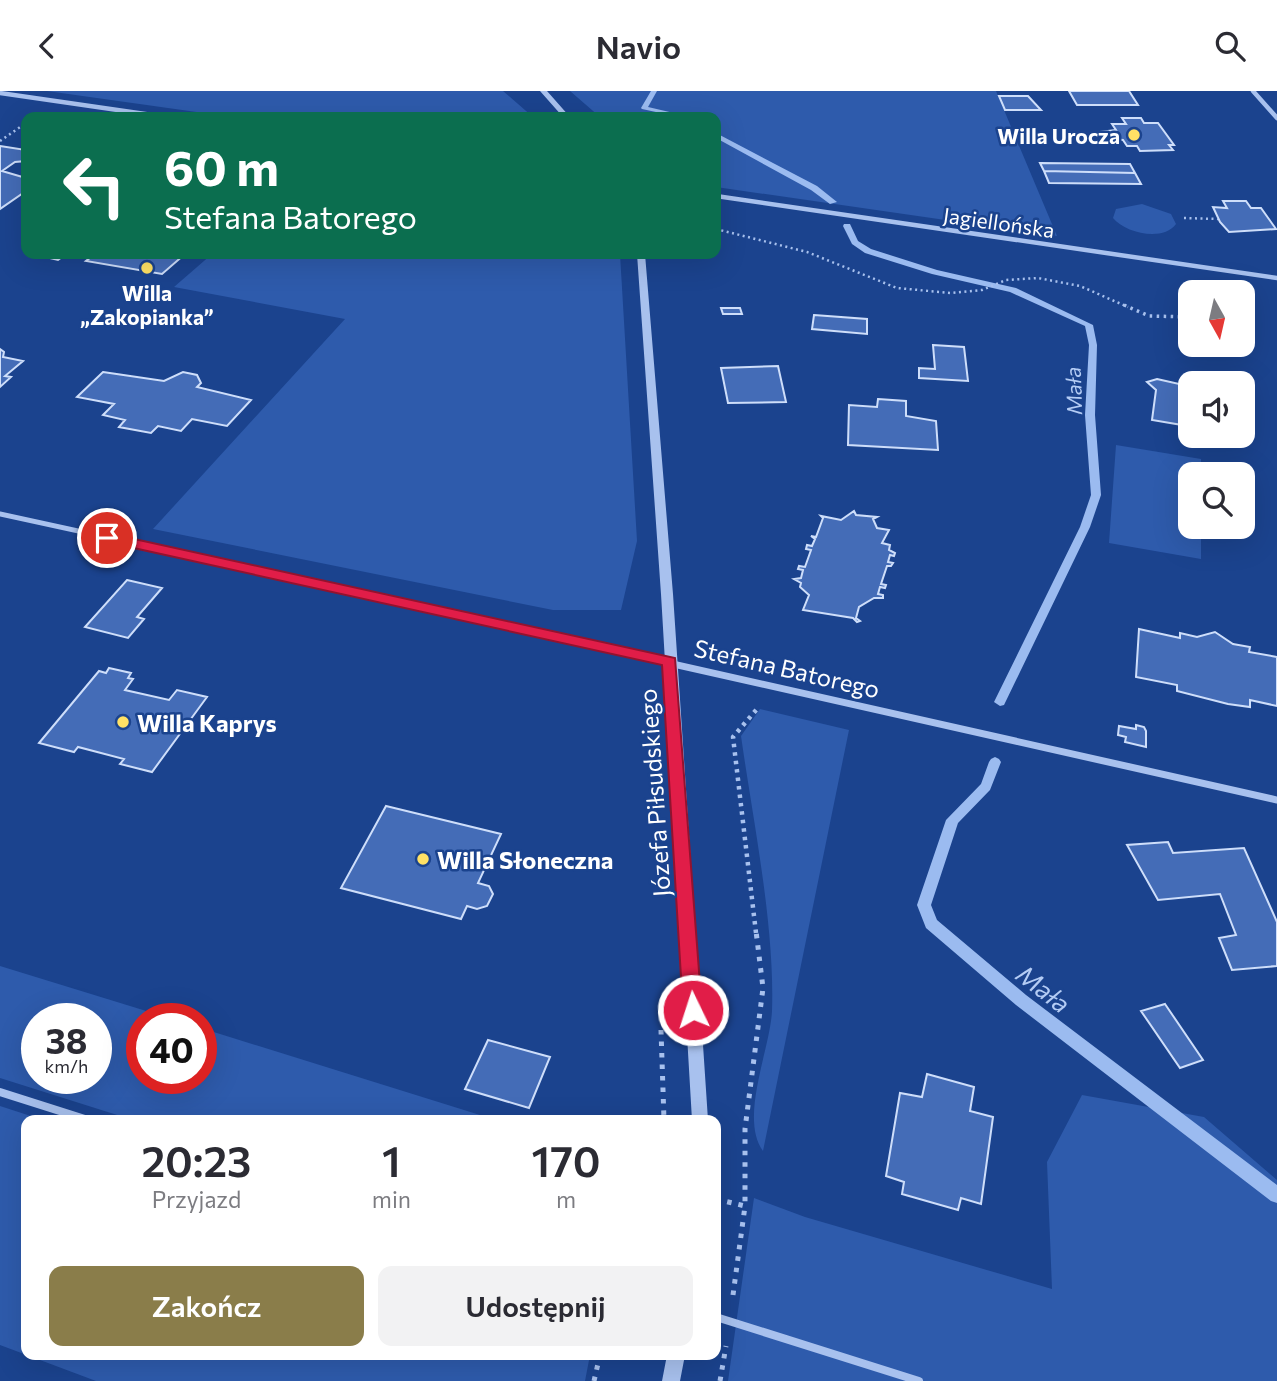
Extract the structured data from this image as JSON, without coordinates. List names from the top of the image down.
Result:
{
  "streets": {
    "street": ["Jagiellońska", "Stefana Batorego", "Józefa Piłsudskiego"]
  },
  "crossings": [
    ["Stefana Batorego", "Józefa Piłsudskiego"]
  ],
  "water": ["Mała"],
  "places": [
    "Willa Urocza",
    "Willa „Zakopianka”",
    "Willa Kaprys",
    "Willa Słoneczna"
  ],
  "north": "bottom",
  "page": {
    "header": "Navio",
    "turn": ["60 m", "Stefana Batorego"],
    "speed": "38 km/h",
    "limit": "40",
    "eta": [
      "20:23",
      "Przyjazd",
      "1",
      "min",
      "170",
      "m"
    ],
    "buttons": ["Zakończ", "Udostępnij"]
  }
}
